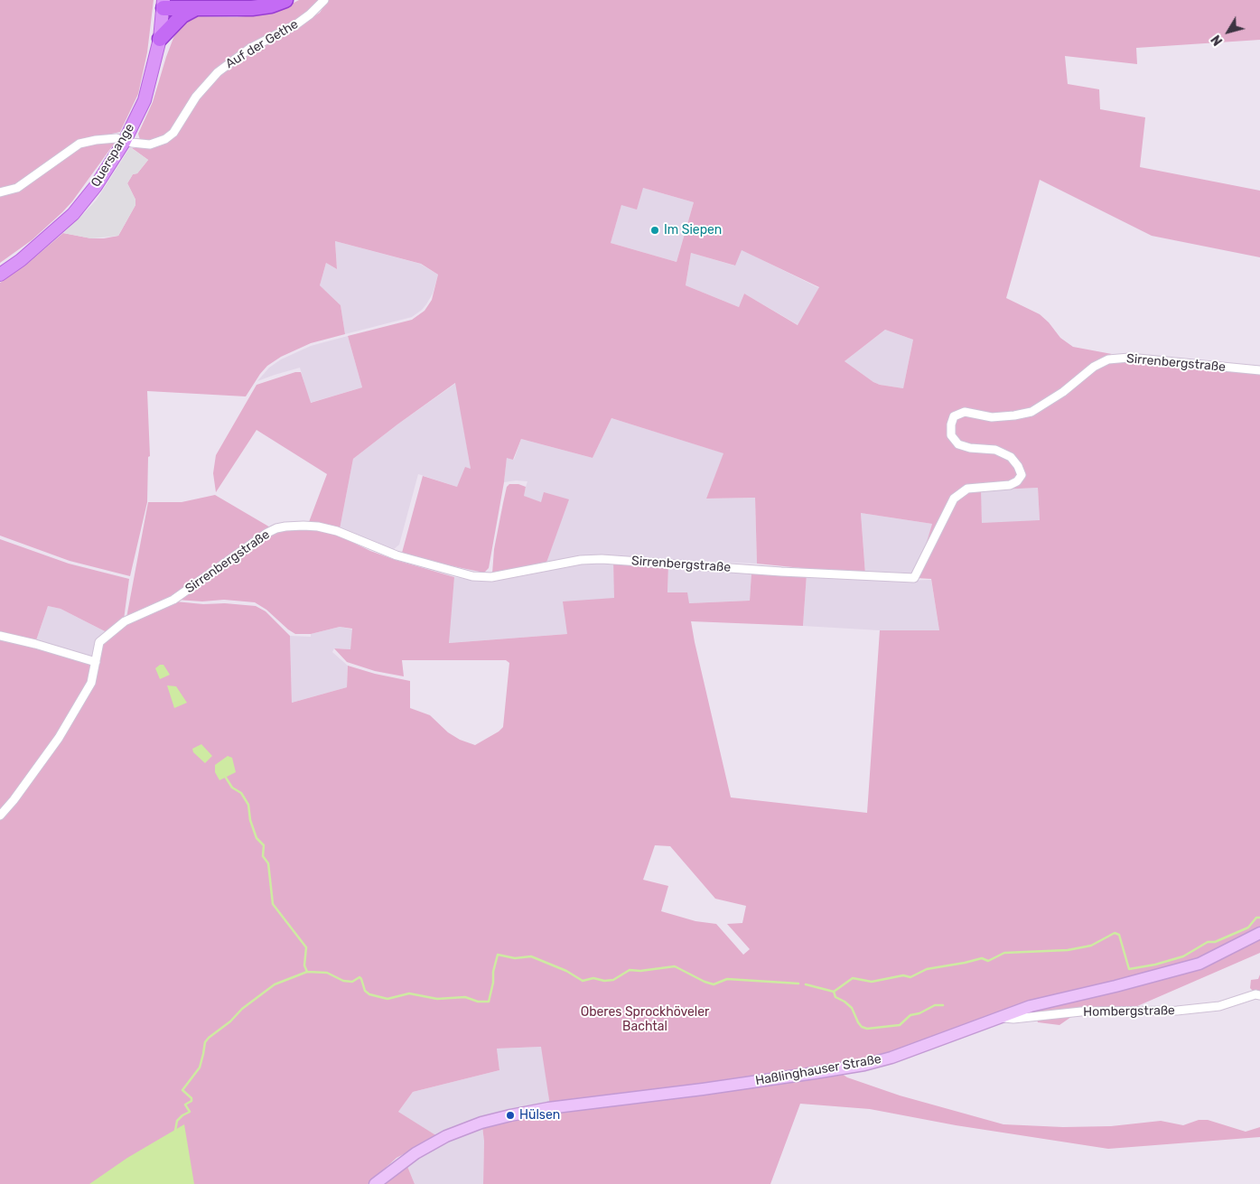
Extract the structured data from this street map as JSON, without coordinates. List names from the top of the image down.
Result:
{
  "streets": {
    "main road": ["Querspange", "Haßlinghauser Straße"],
    "street": ["Auf der Gethe", "Sirrenbergstraße", "Hombergstraße"]
  },
  "crossings": [
    ["Auf der Gethe", "Querspange"],
    ["Hombergstraße", "Haßlinghauser Straße"]
  ],
  "parks": ["Oberes Sprockhöveler Bachtal"],
  "places": ["Im Siepen", "Hülsen"],
  "north": "bottom left"
}
